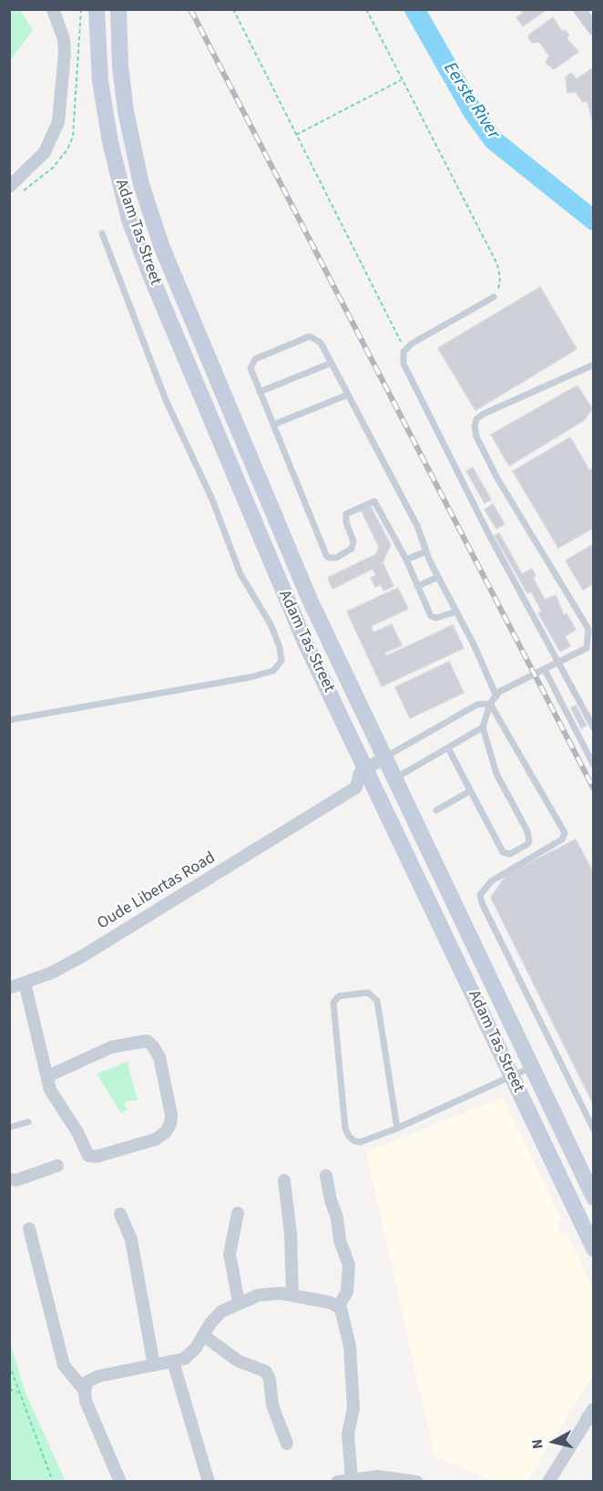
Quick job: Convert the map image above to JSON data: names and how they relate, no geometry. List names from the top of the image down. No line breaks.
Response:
{"streets":{"main road":["Adam Tas Street"],"street":["Oude Libertas Road"]},"water":["Eerste River"],"north":"left"}
